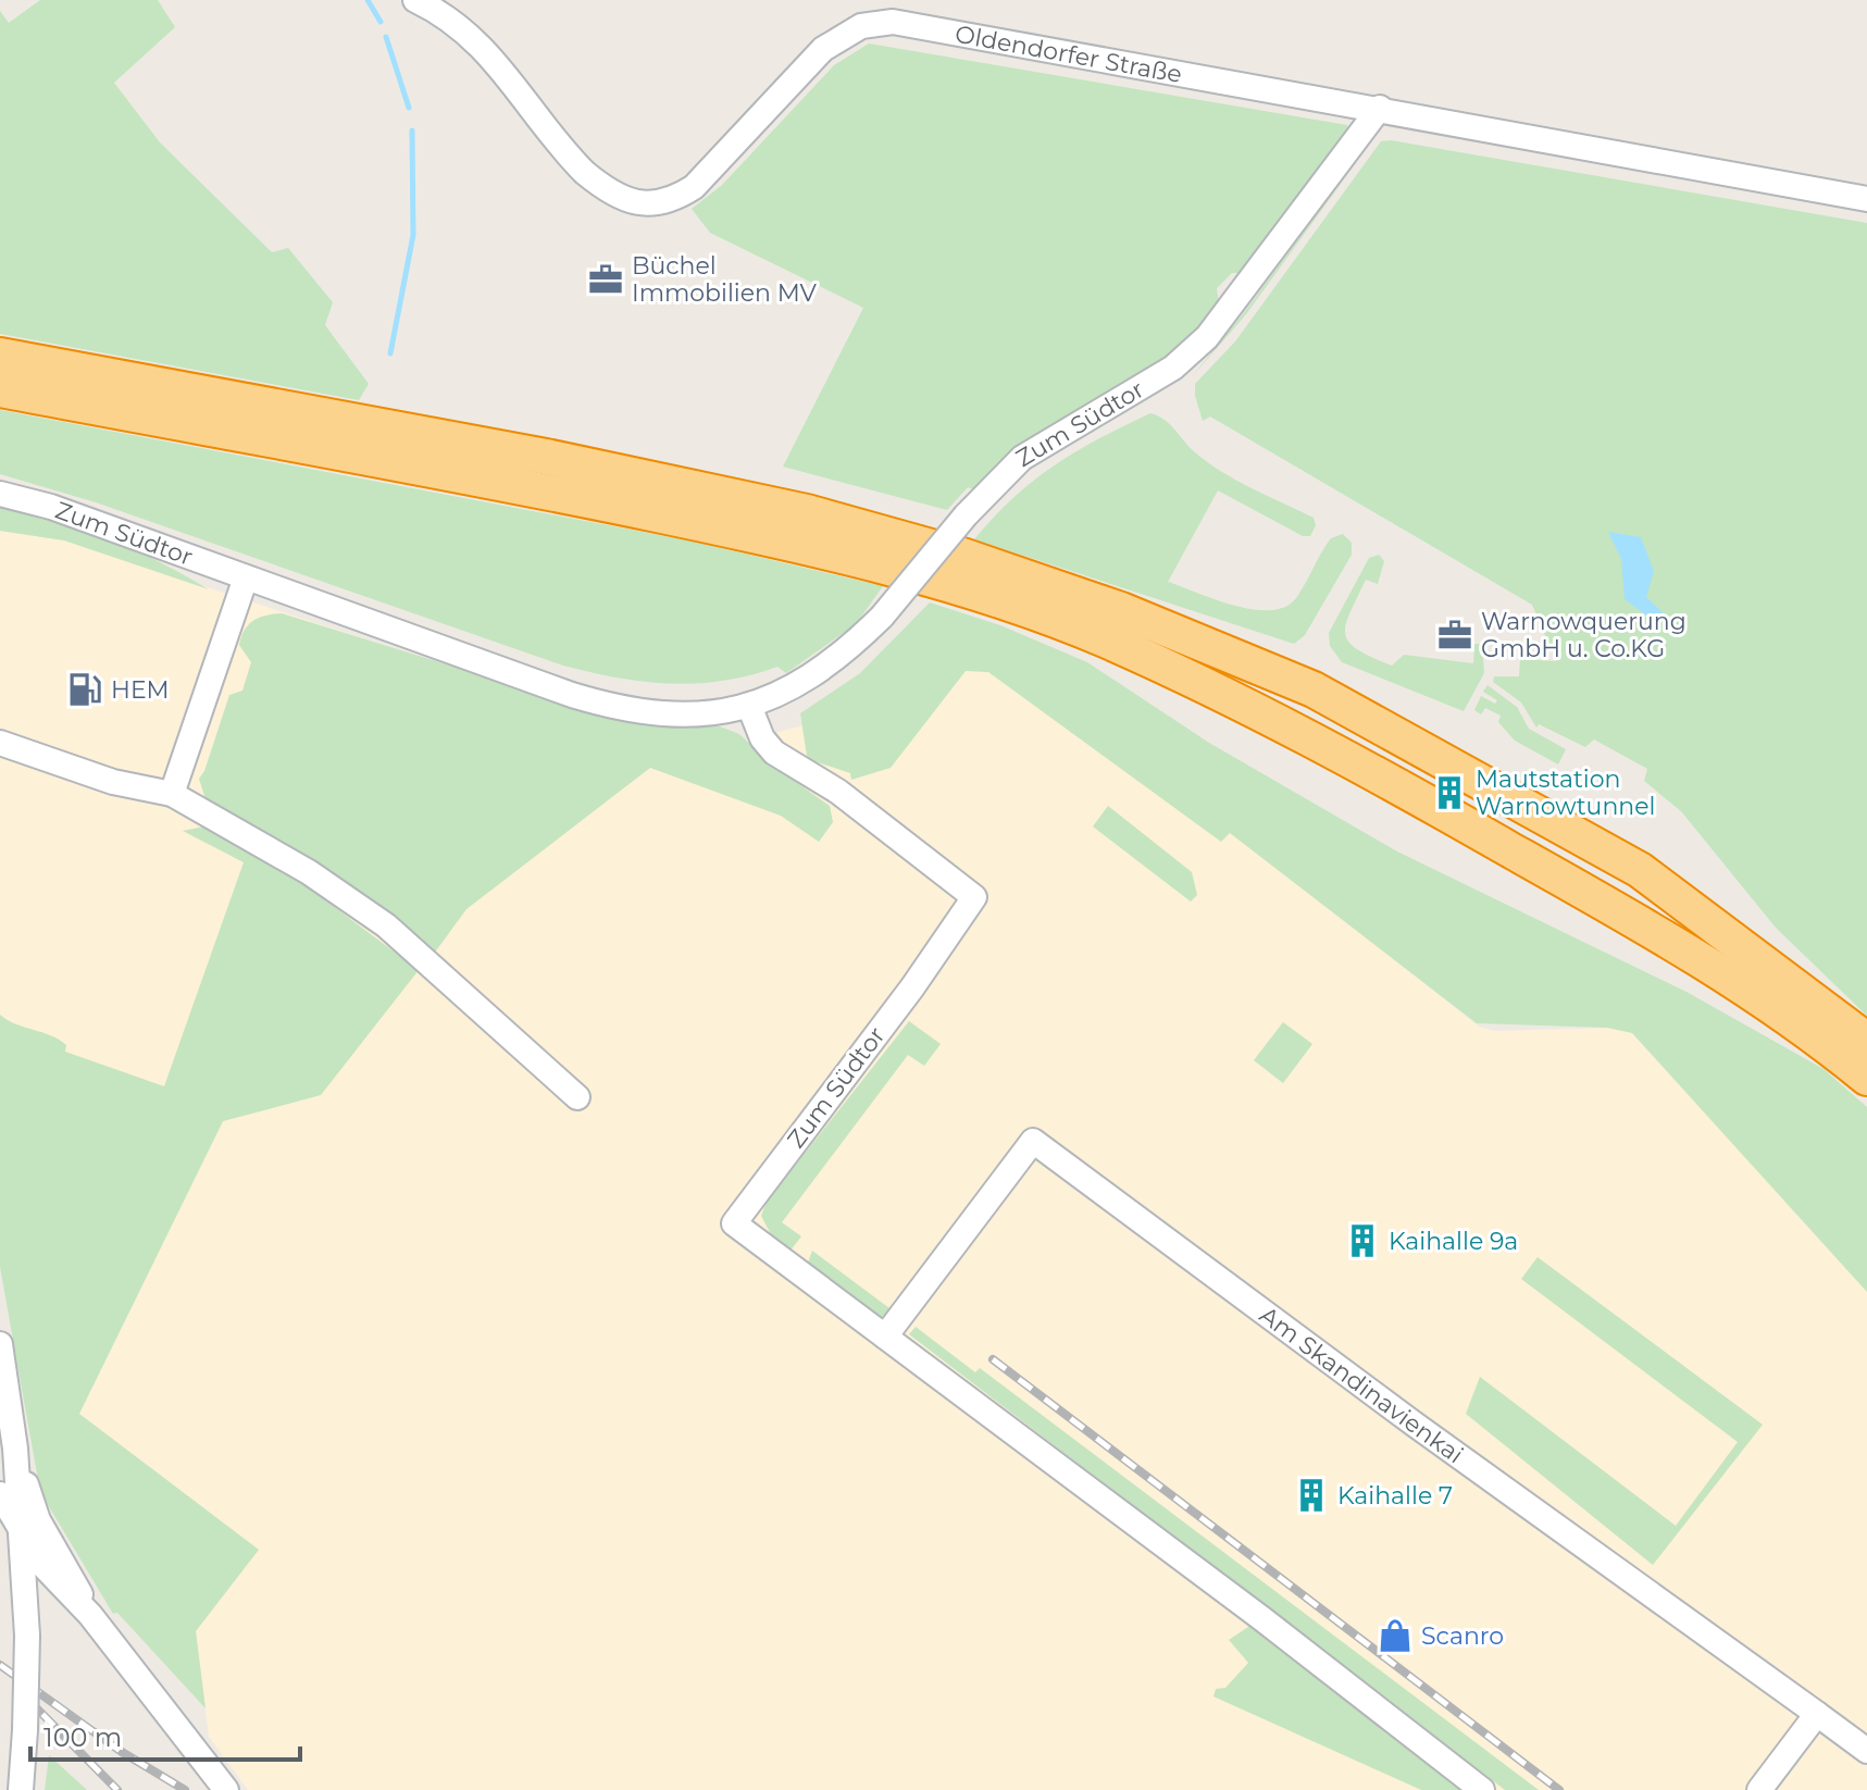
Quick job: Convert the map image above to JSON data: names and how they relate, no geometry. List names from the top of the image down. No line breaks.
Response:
{"streets":{"street":["Oldendorfer Straße","Zum Südtor","Am Skandinavienkai"]},"crossings":[["Oldendorfer Straße","Zum Südtor"],["Zum Südtor","Am Skandinavienkai"]],"places":{"office":["Büchel Immobilien MV","Warnowquerung GmbH u. Co.KG"],"fuel station":["HEM"],"building":["Mautstation Warnowtunnel","Kaihalle 9a","Kaihalle 7"],"shop":["Scanro"]},"scale_bar":"100 m"}
